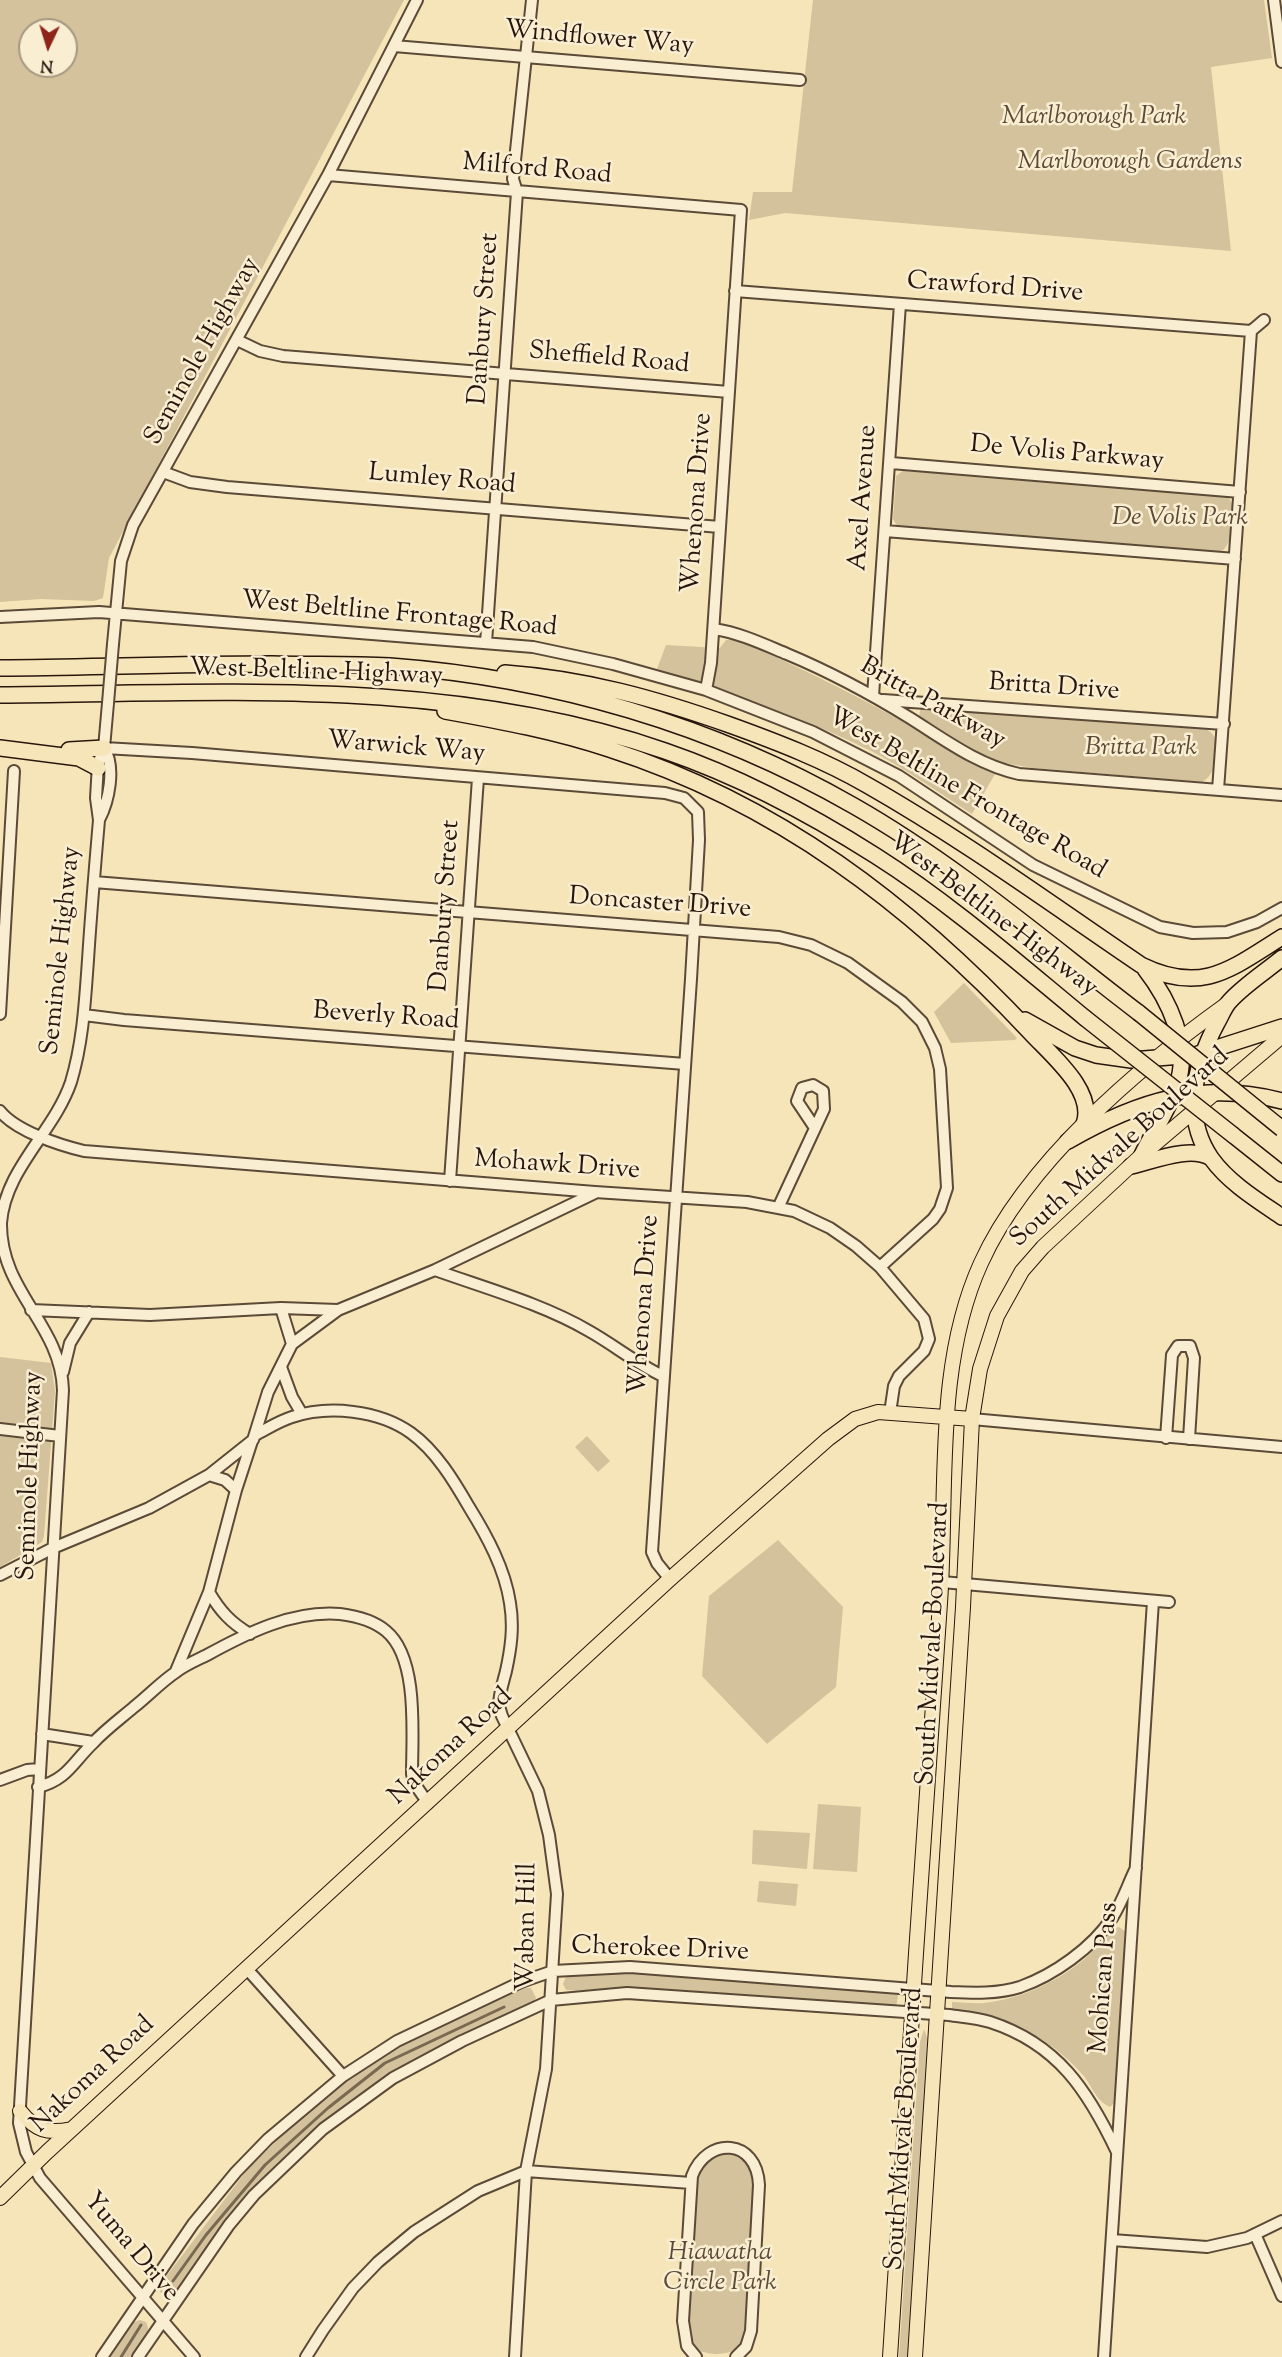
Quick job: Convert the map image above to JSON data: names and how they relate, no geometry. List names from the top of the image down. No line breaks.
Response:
{"streets":{"highway":["West Beltline Highway"],"main road":["South Midvale Boulevard","Nakoma Road"],"street":["Windflower Way","Milford Road","Crawford Drive","Danbury Street","Seminole Highway","Sheffield Road","De Volis Parkway","Lumley Road","Axel Avenue","Whenona Drive","West Beltline Frontage Road","Britta Drive","Britta Parkway","Warwick Way","Doncaster Drive","Beverly Road","Mohawk Drive","Waban Hill","Cherokee Drive","Mohican Pass","Yuma Drive"]},"crossings":[["Windflower Way","Danbury Street"],["Windflower Way","Seminole Highway"],["Milford Road","Danbury Street"],["Milford Road","Seminole Highway"],["Milford Road","Whenona Drive"],["Crawford Drive","Axel Avenue"],["Crawford Drive","Whenona Drive"],["Danbury Street","Sheffield Road"],["Danbury Street","Lumley Road"],["Danbury Street","West Beltline Frontage Road"],["Danbury Street","Warwick Way"],["Danbury Street","Doncaster Drive"],["Danbury Street","Beverly Road"],["Danbury Street","Mohawk Drive"],["Seminole Highway","Sheffield Road"],["Seminole Highway","Lumley Road"],["Seminole Highway","West Beltline Frontage Road"],["Seminole Highway","Warwick Way"],["Seminole Highway","Doncaster Drive"],["Seminole Highway","Beverly Road"],["Seminole Highway","Mohawk Drive"],["Seminole Highway","Nakoma Road"],["Seminole Highway","Waban Hill"],["Seminole Highway","Yuma Drive"],["Sheffield Road","Whenona Drive"],["De Volis Parkway","Axel Avenue"],["Lumley Road","Whenona Drive"],["Axel Avenue","Britta Drive"],["Axel Avenue","Britta Parkway"],["Whenona Drive","West Beltline Frontage Road"],["Whenona Drive","Britta Parkway"],["Whenona Drive","Warwick Way"],["Whenona Drive","Doncaster Drive"],["Whenona Drive","Beverly Road"],["Whenona Drive","Mohawk Drive"],["Whenona Drive","Nakoma Road"],["Britta Drive","Britta Parkway"],["Doncaster Drive","Mohawk Drive"],["South Midvale Boulevard","Nakoma Road"],["South Midvale Boulevard","Cherokee Drive"],["Mohawk Drive","Nakoma Road"],["Nakoma Road","Waban Hill"],["Nakoma Road","Yuma Drive"],["Waban Hill","Cherokee Drive"],["Cherokee Drive","Mohican Pass"],["Cherokee Drive","Yuma Drive"]],"parks":["Marlborough Park","Marlborough Gardens","De Volis Park","Britta Park","Hiawatha Circle Park"],"north":"bottom"}
